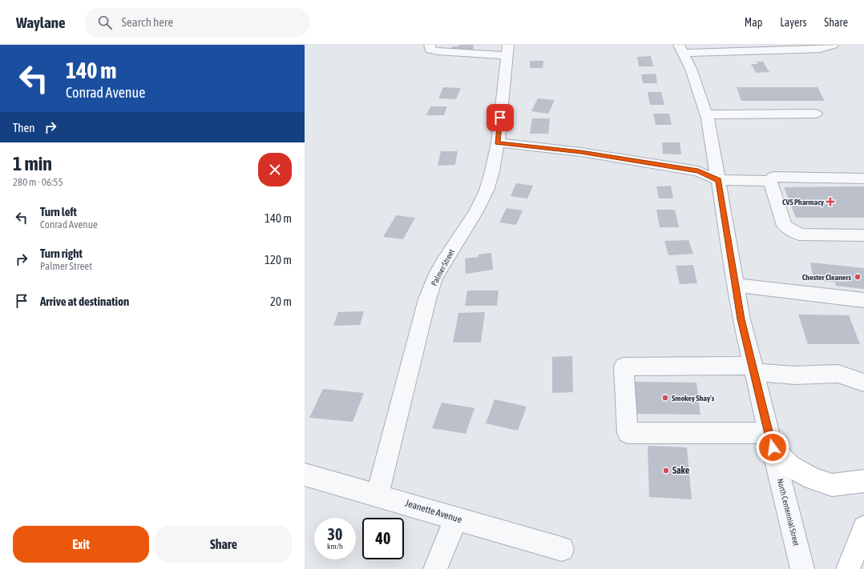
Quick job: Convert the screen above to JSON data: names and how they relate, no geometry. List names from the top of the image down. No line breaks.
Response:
{"streets":{"street":["Palmer Street","Jeanette Avenue","North Centennial Street"]},"crossings":[["Palmer Street","Jeanette Avenue"]],"places":{"health":["CVS Pharmacy"],"other":["Chester Cleaners","Smokey Shay's","Sake"]},"page":{"header":"Waylane","search":"Search here","nav":["Map","Layers","Share"],"turn":["140 m","Conrad Avenue"],"then":"Then","heading":["1 min","280 m · 06:55"],"list":[{"name":"Turn left","note":"Conrad Avenue","value":"140 m"},{"name":"Turn right","note":"Palmer Street","value":"120 m"},{"name":"Arrive at destination","value":"20 m"}],"speed":"30 km/h","limit":"40","buttons":["Exit","Share"]}}
